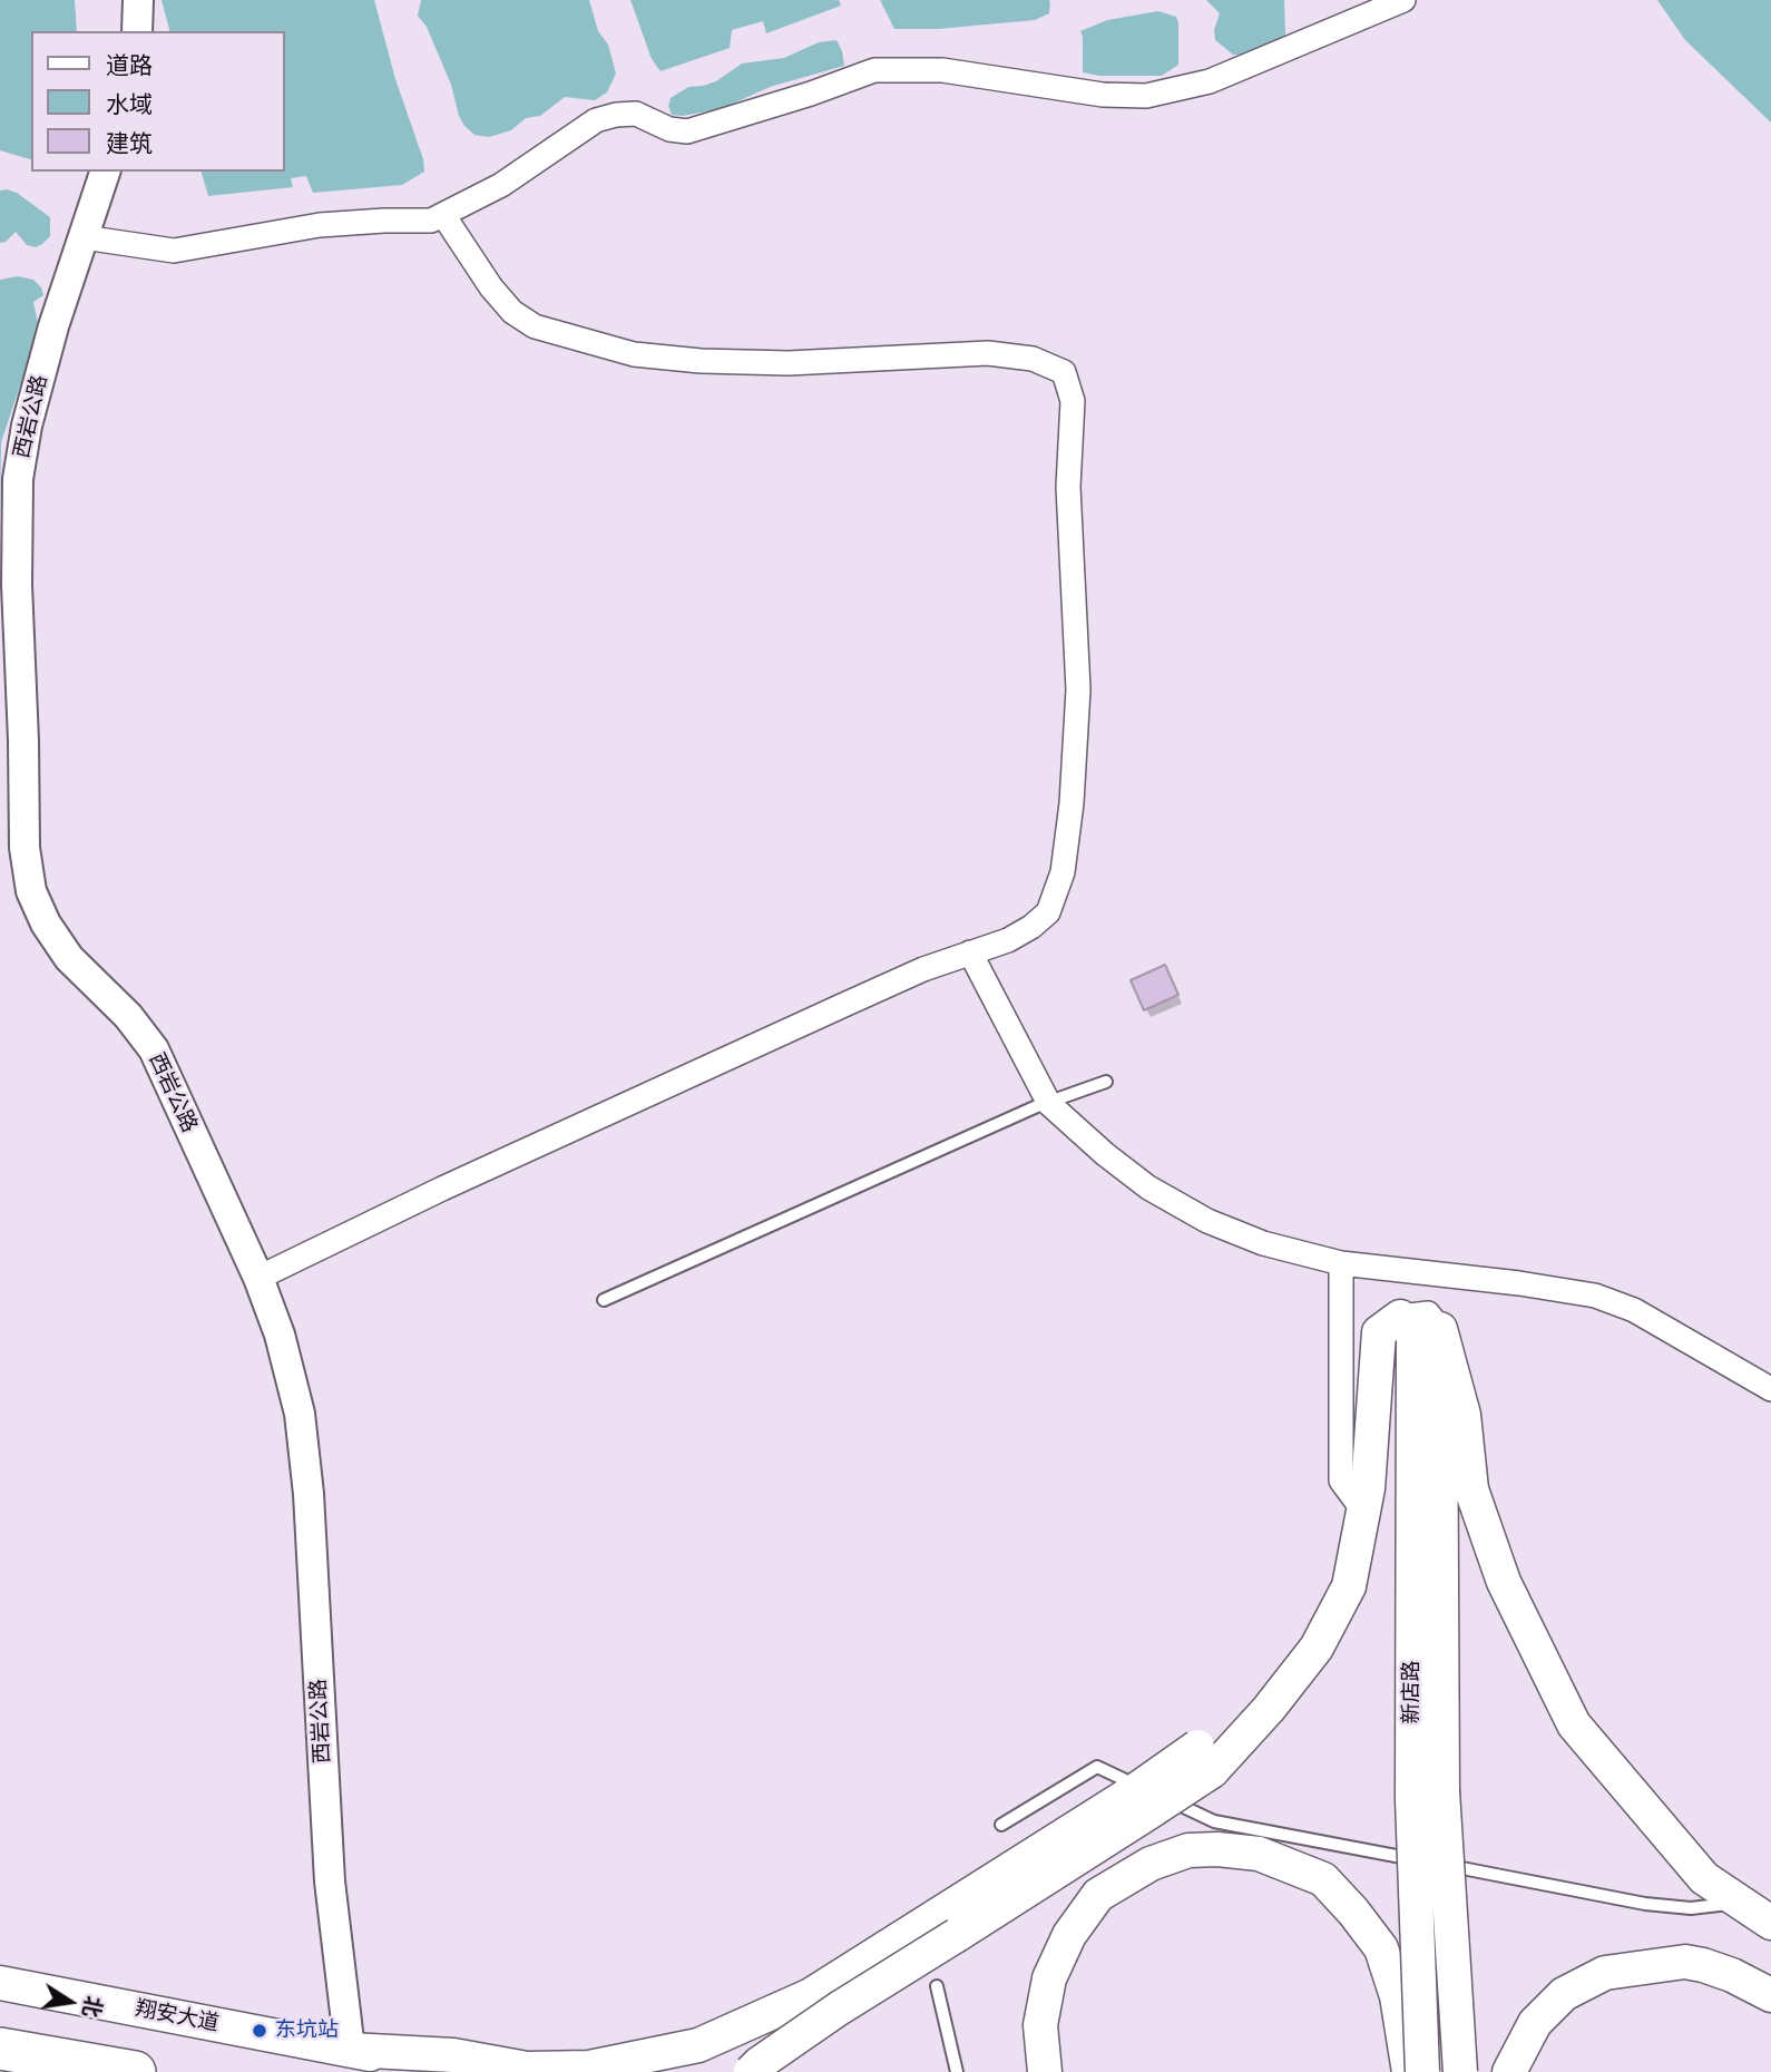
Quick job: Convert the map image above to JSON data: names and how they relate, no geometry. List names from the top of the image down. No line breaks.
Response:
{"streets":{"main road":["新店路","翔安大道"],"street":["西岩公路"]},"crossings":[["西岩公路","翔安大道"]],"places":["东坑站"],"legend":["道路","水域","建筑"],"north":"right"}
